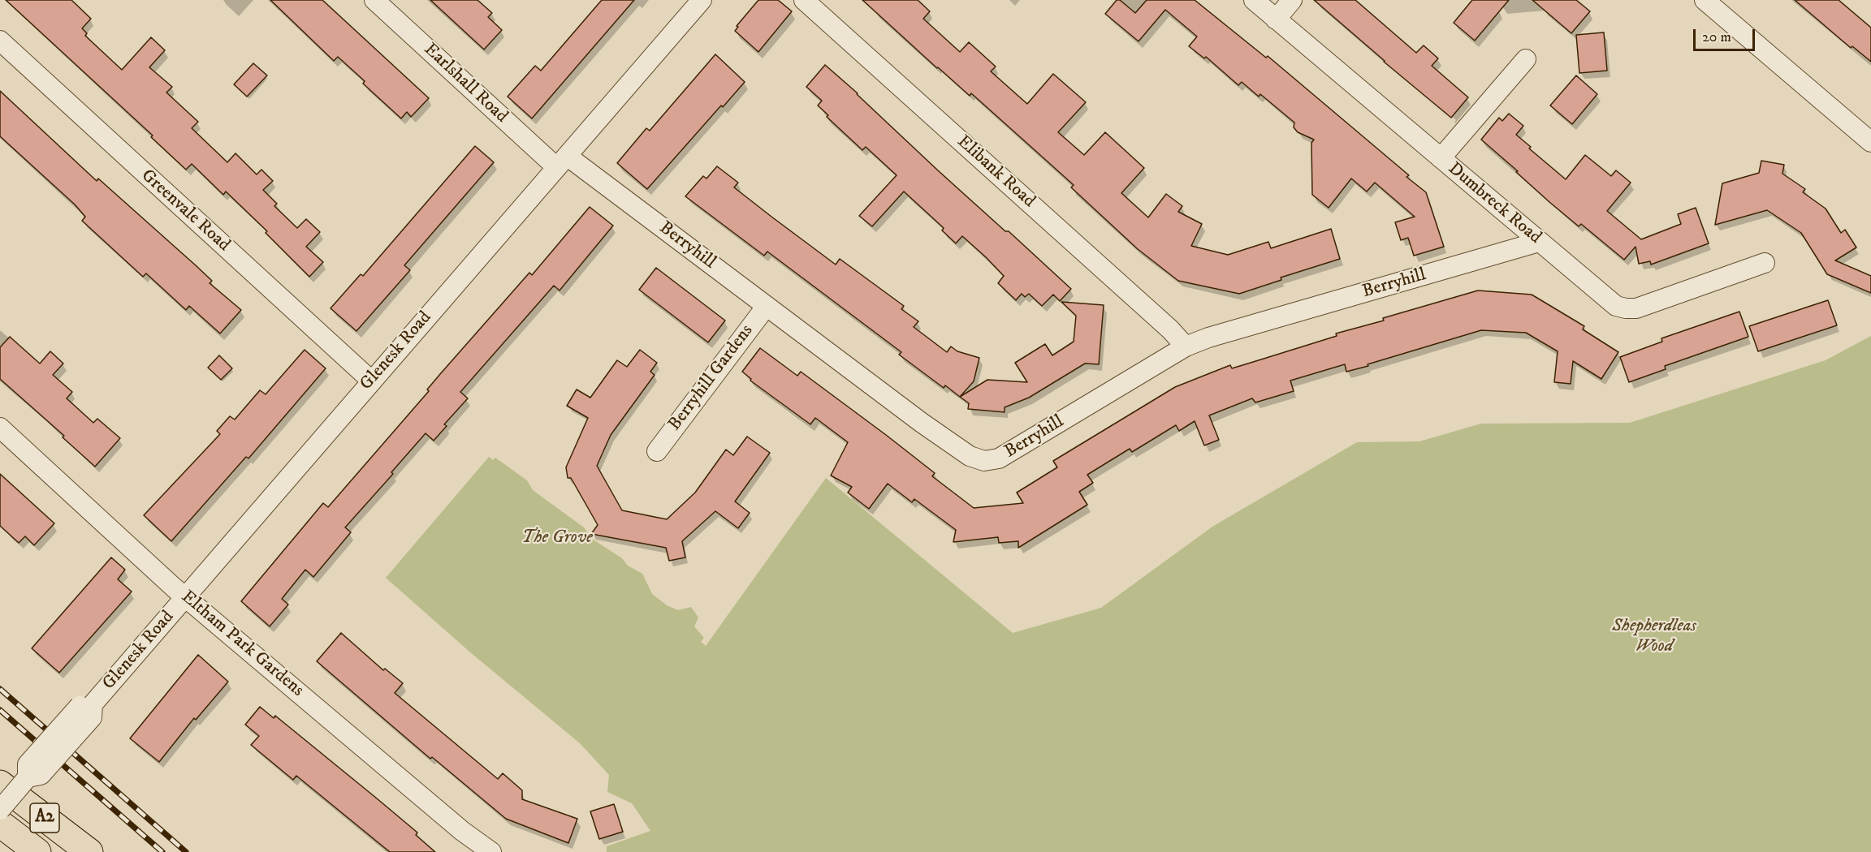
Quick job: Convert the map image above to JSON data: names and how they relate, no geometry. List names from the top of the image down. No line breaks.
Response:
{"streets":{"highway":["A2"],"street":["Earlshall Road","Elibank Road","Dumbreck Road","Greenvale Road","Berryhill","Glenesk Road","Berryhill Gardens","Eltham Park Gardens"]},"crossings":[["Earlshall Road","Berryhill"],["Earlshall Road","Glenesk Road"],["Elibank Road","Berryhill"],["Dumbreck Road","Berryhill"],["Greenvale Road","Glenesk Road"],["Berryhill","Glenesk Road"],["Berryhill","Berryhill Gardens"],["Glenesk Road","Eltham Park Gardens"]],"parks":["The Grove","Shepherdleas Wood"],"scale_bar":"20 m"}
